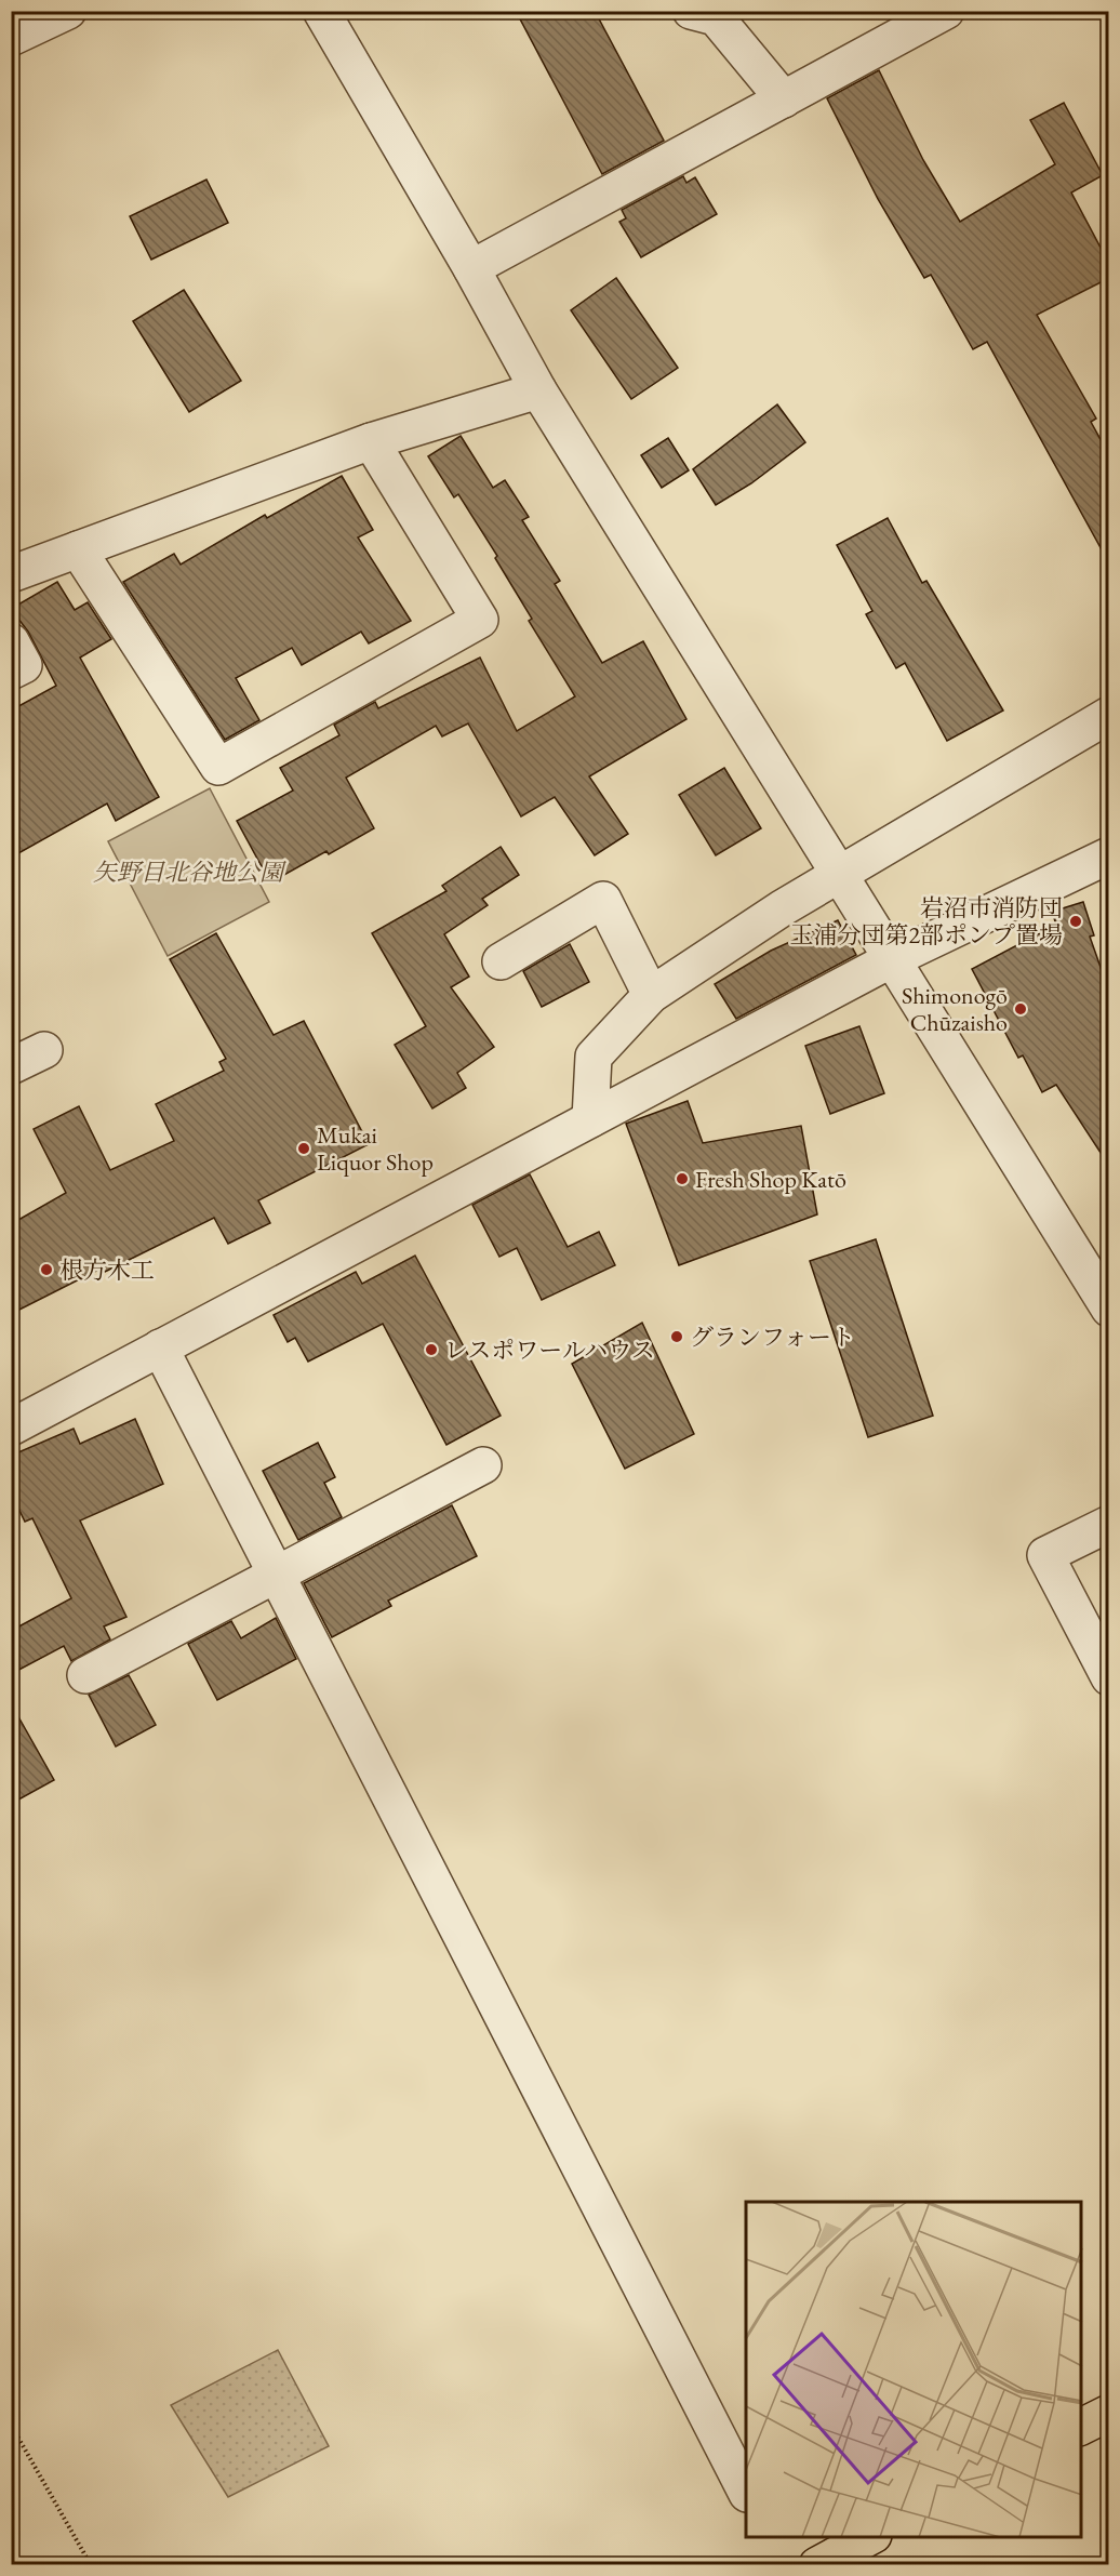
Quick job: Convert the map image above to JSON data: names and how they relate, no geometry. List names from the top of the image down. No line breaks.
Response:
{"parks":["矢野目北谷地公園"],"places":["岩沼市消防団 玉浦分団第2部ポンプ置場","Shimonogō Chūzaisho","Mukai Liquor Shop","Fresh Shop Katō","根方木工","グランフォート","レスポワールハウス"]}
